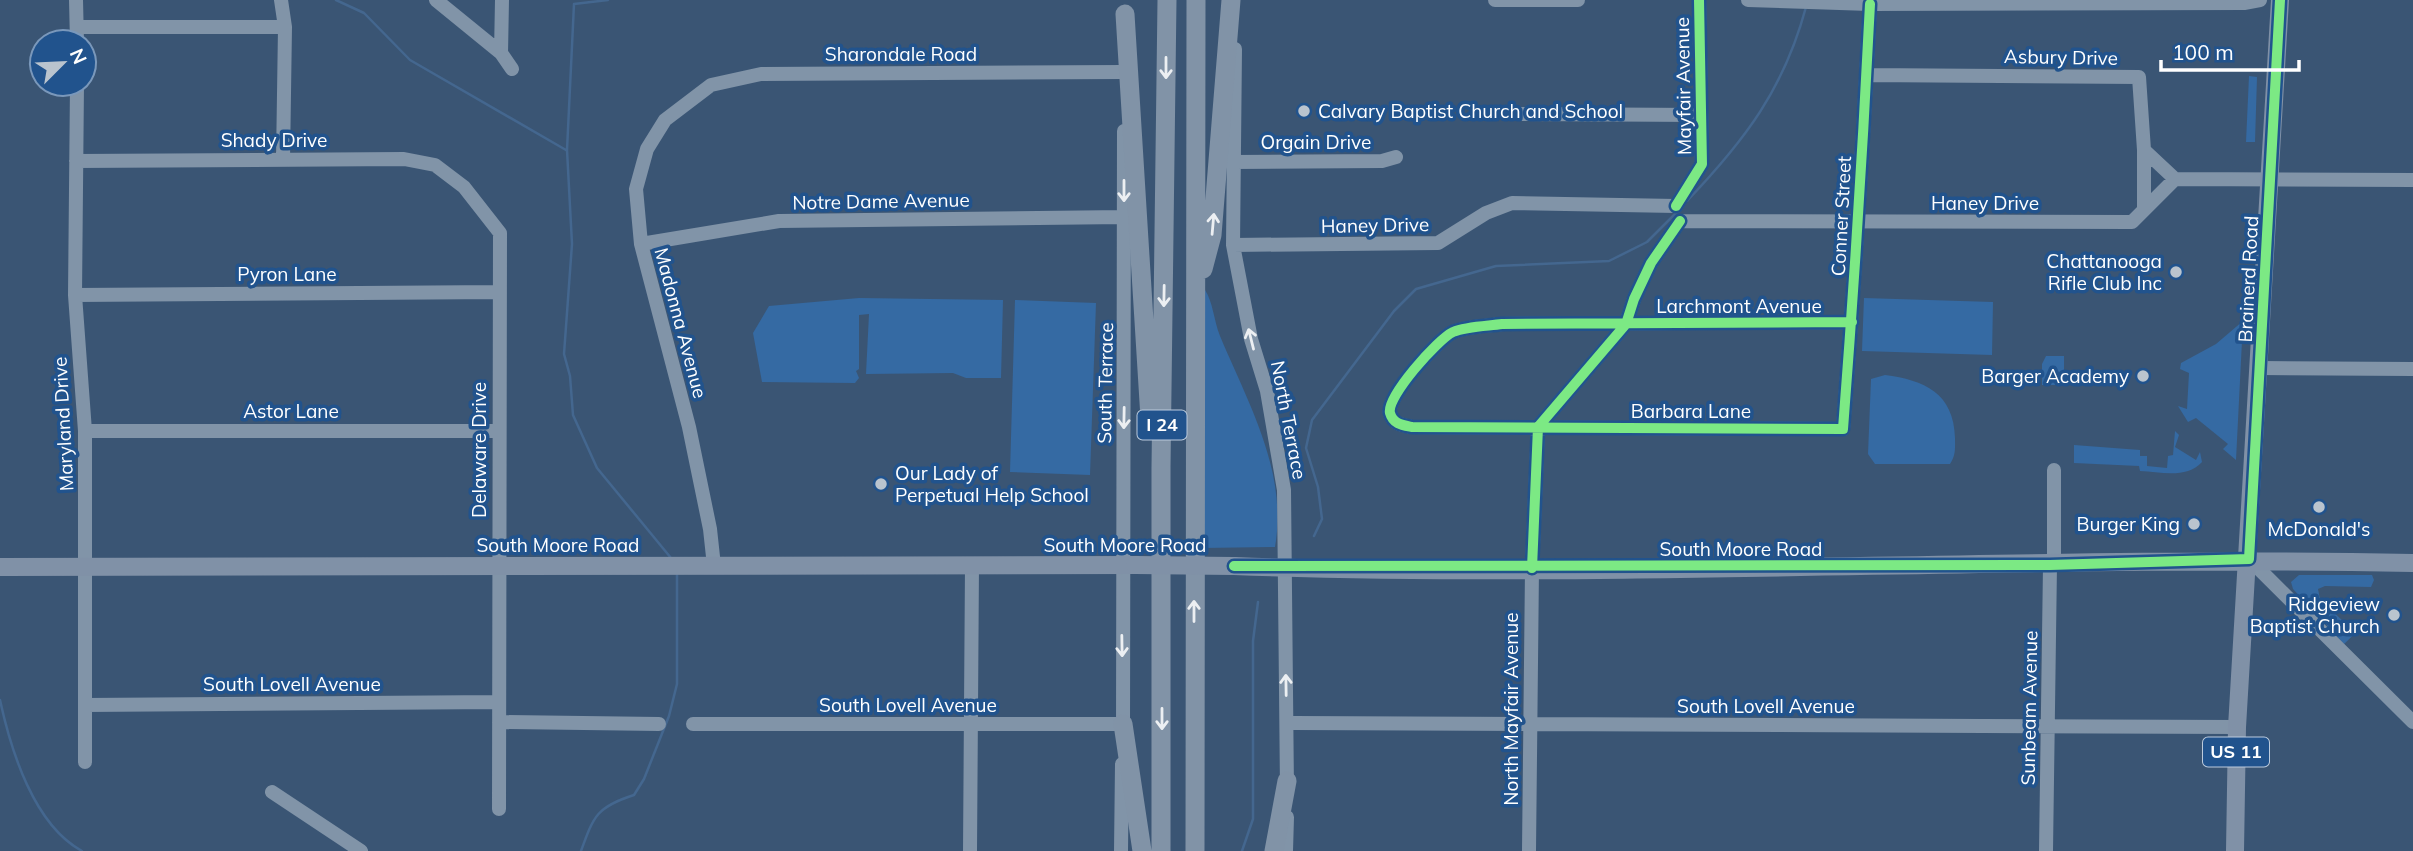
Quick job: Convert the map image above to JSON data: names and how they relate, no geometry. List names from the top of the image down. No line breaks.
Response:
{"streets":{"highway":["I 24"],"main road":["Brainerd Road","South Moore Road","US 11"],"street":["Sharondale Road","Asbury Drive","Mayfair Avenue","Shady Drive","Orgain Drive","Notre Dame Avenue","Haney Drive","Conner Street","Pyron Lane","Larchmont Avenue","Madonna Avenue","South Terrace","Astor Lane","Barbara Lane","North Terrace","Maryland Drive","Delaware Drive","South Lovell Avenue","Sunbeam Avenue","North Mayfair Avenue"]},"crossings":[["Sharondale Road","Madonna Avenue"],["Sharondale Road","South Terrace"],["Asbury Drive","Conner Street"],["Mayfair Avenue","Haney Drive"],["Shady Drive","Maryland Drive"],["Shady Drive","Delaware Drive"],["Orgain Drive","North Terrace"],["Notre Dame Avenue","Madonna Avenue"],["Notre Dame Avenue","South Terrace"],["Haney Drive","Conner Street"],["Haney Drive","North Terrace"],["Conner Street","Larchmont Avenue"],["Conner Street","Barbara Lane"],["Pyron Lane","Maryland Drive"],["Pyron Lane","Delaware Drive"],["Brainerd Road","South Moore Road"],["Brainerd Road","South Lovell Avenue"],["Larchmont Avenue","Barbara Lane"],["Madonna Avenue","South Moore Road"],["South Terrace","South Moore Road"],["South Terrace","South Lovell Avenue"],["Astor Lane","Maryland Drive"],["Astor Lane","Delaware Drive"],["North Terrace","South Moore Road"],["Maryland Drive","South Moore Road"],["Maryland Drive","South Lovell Avenue"],["Delaware Drive","South Moore Road"],["Delaware Drive","South Lovell Avenue"],["South Moore Road","Sunbeam Avenue"],["South Moore Road","North Mayfair Avenue"],["South Lovell Avenue","Sunbeam Avenue"],["South Lovell Avenue","North Mayfair Avenue"]],"one_way":["South Terrace","North Terrace"],"places":["Calvary Baptist Church and School","Chattanooga Rifle Club Inc","Barger Academy","Our Lady of Perpetual Help School","McDonald's","Burger King","Ridgeview Baptist Church"],"scale_bar":"100 m","north":"top right"}
